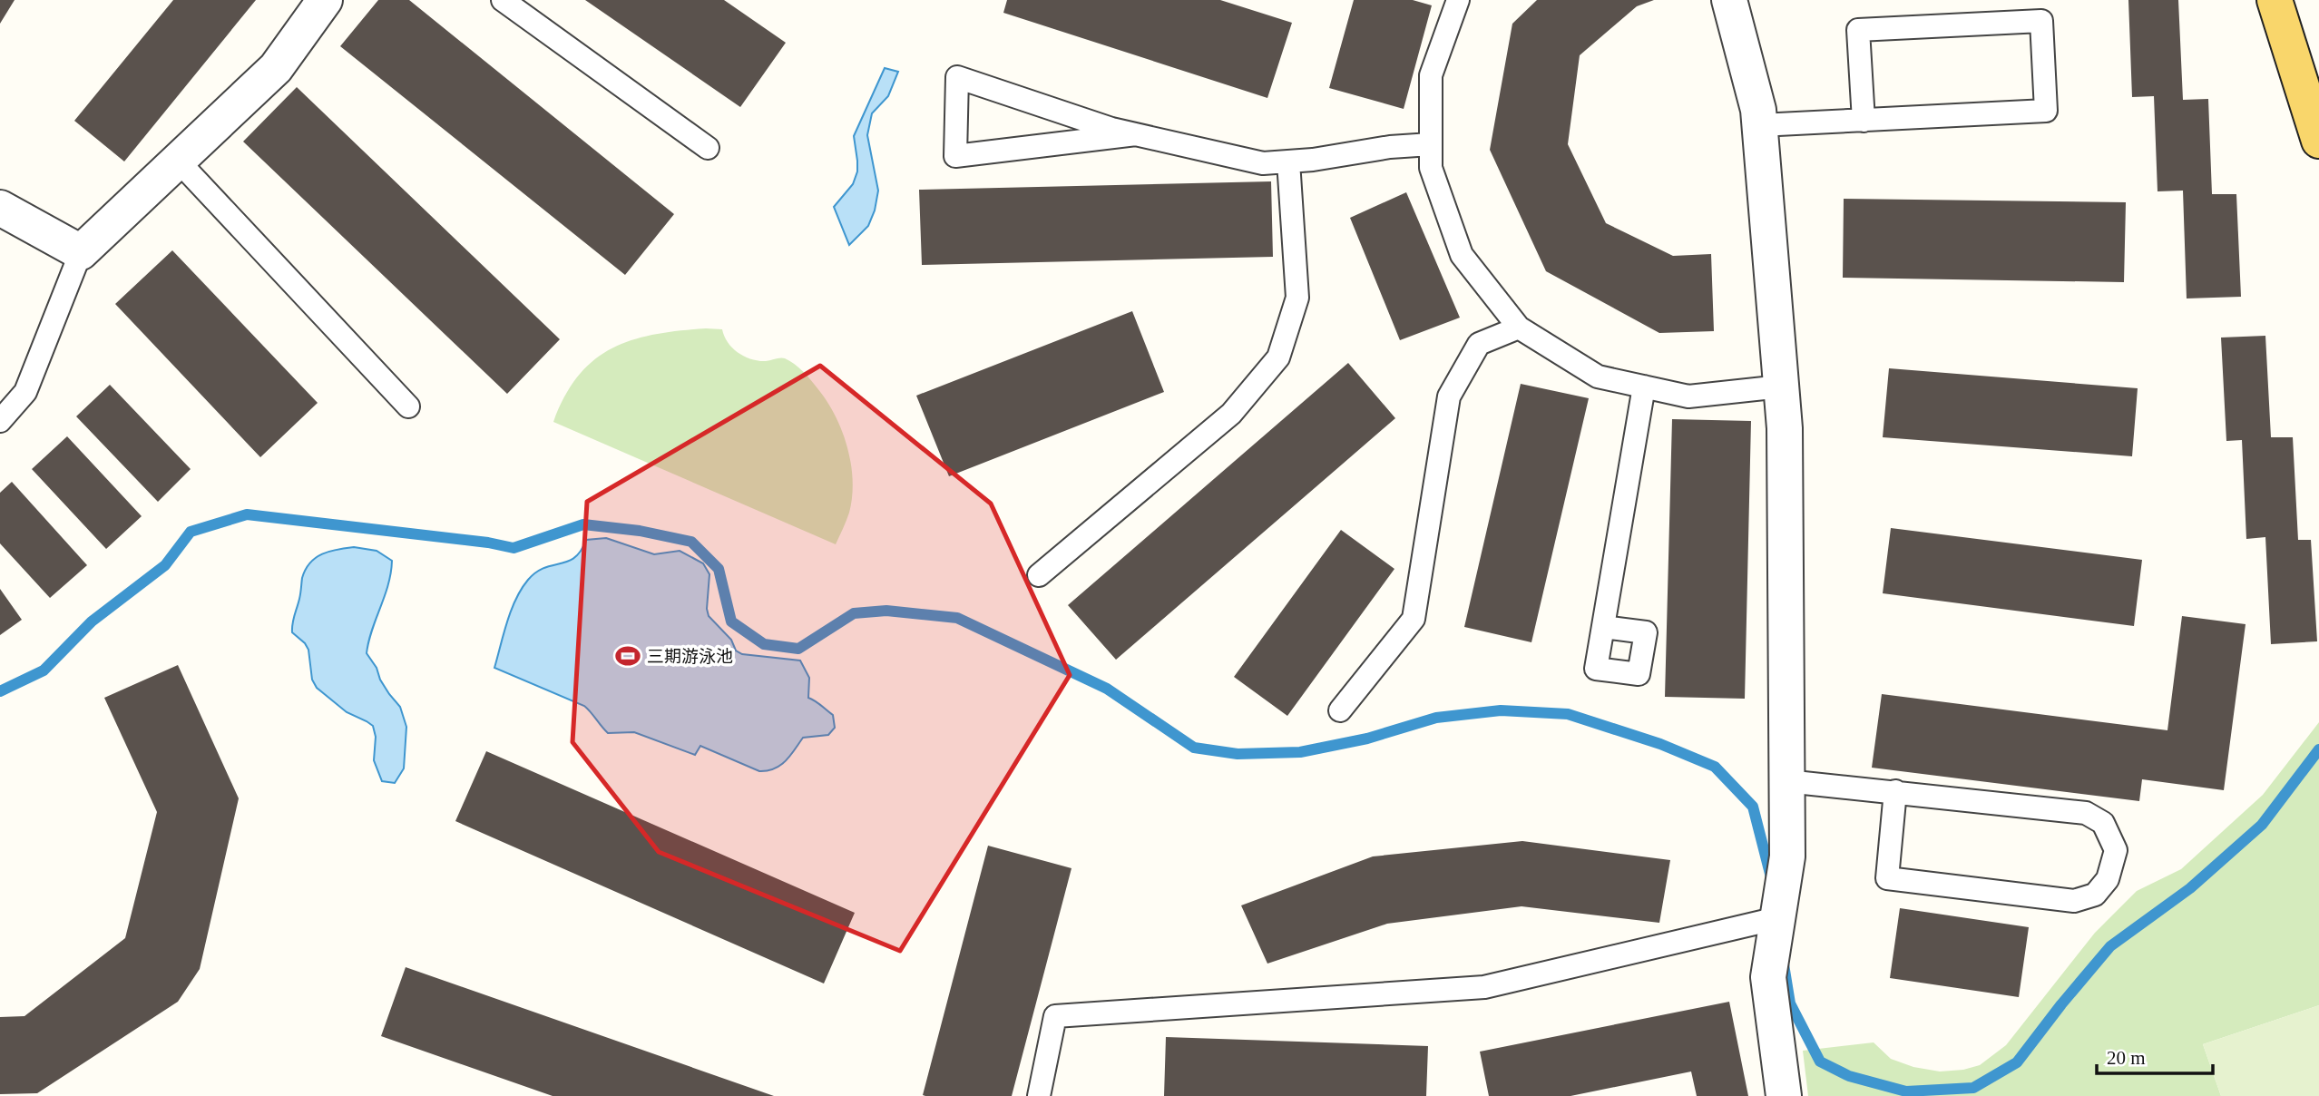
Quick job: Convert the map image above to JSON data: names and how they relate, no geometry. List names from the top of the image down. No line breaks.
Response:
{"places":{"sports":["三期游泳池"]},"scale_bar":"20 m"}
